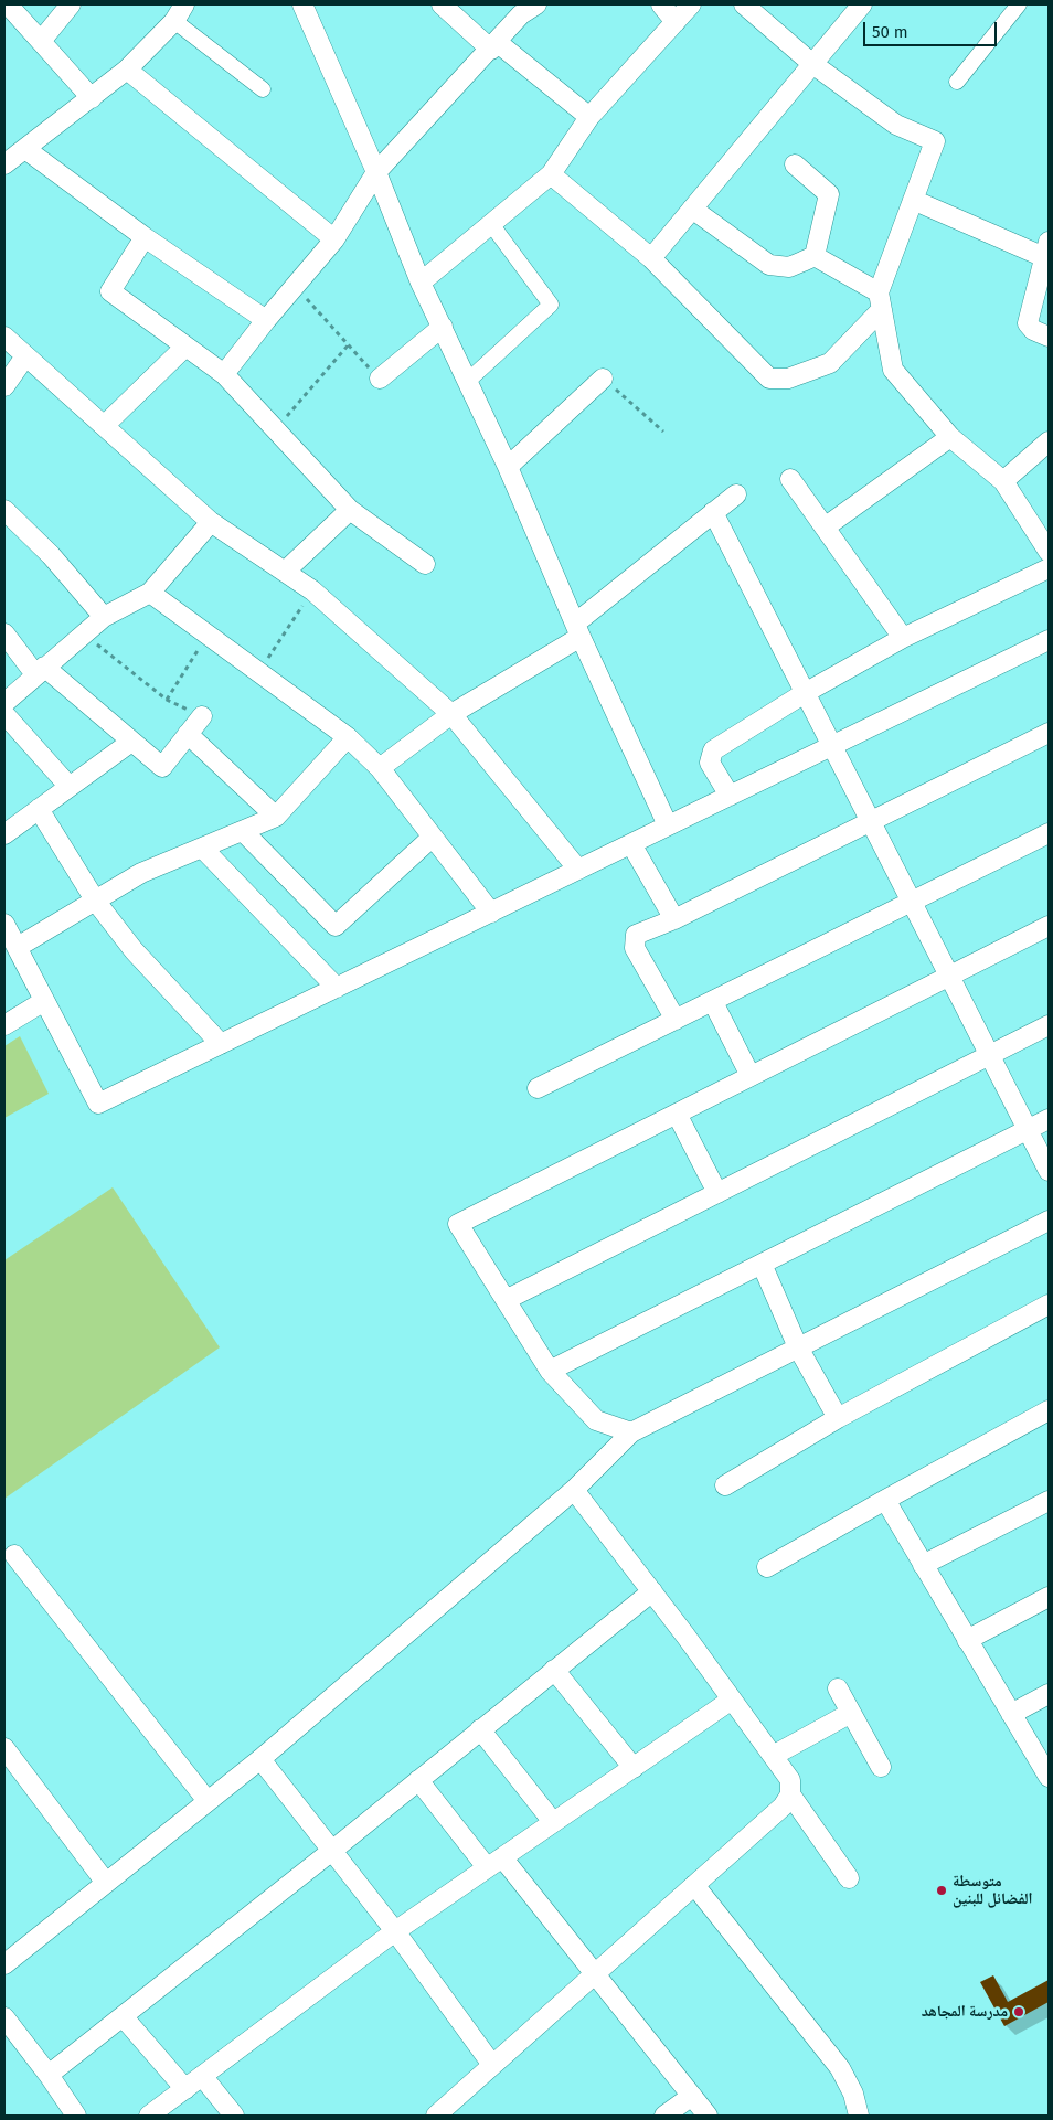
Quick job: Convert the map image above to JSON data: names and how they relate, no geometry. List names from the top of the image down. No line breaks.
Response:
{"places":["متوسطة الفضائل للبنين","مدرسة المجاهد"],"scale_bar":"50 m"}
